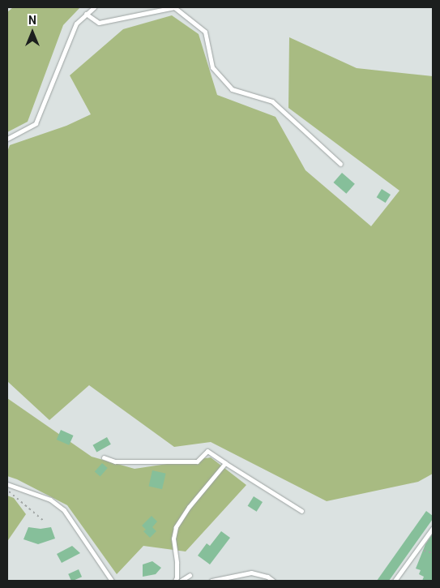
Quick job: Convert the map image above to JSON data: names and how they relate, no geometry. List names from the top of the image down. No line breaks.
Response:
{"north":"top"}
